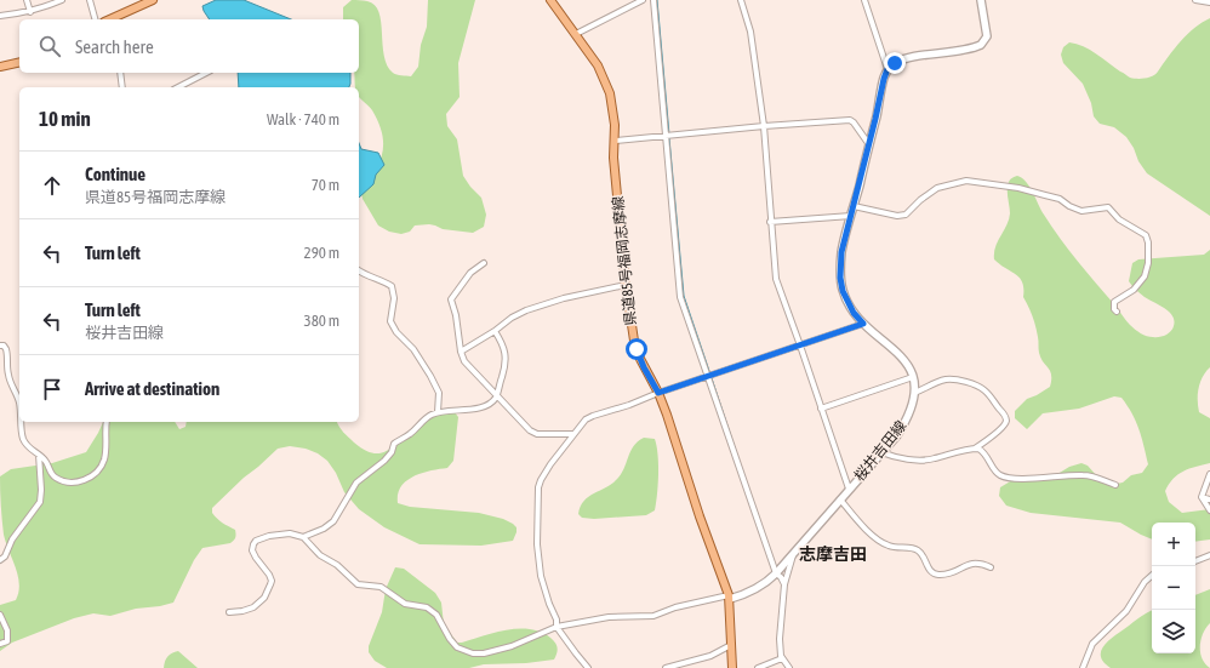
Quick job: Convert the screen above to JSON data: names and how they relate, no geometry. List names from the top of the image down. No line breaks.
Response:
{"streets":{"main road":["県道85号福岡志摩線","桜井吉田線"]},"crossings":[["県道85号福岡志摩線","桜井吉田線"]],"districts":["志摩吉田"],"page":{"search":"Search here","heading":["10 min","Walk · 740 m"],"list":[["Continue","県道85号福岡志摩線","70 m"],["Turn left","290 m"],["Turn left","桜井吉田線","380 m"],"Arrive at destination"],"map_buttons":["+","−"]}}
